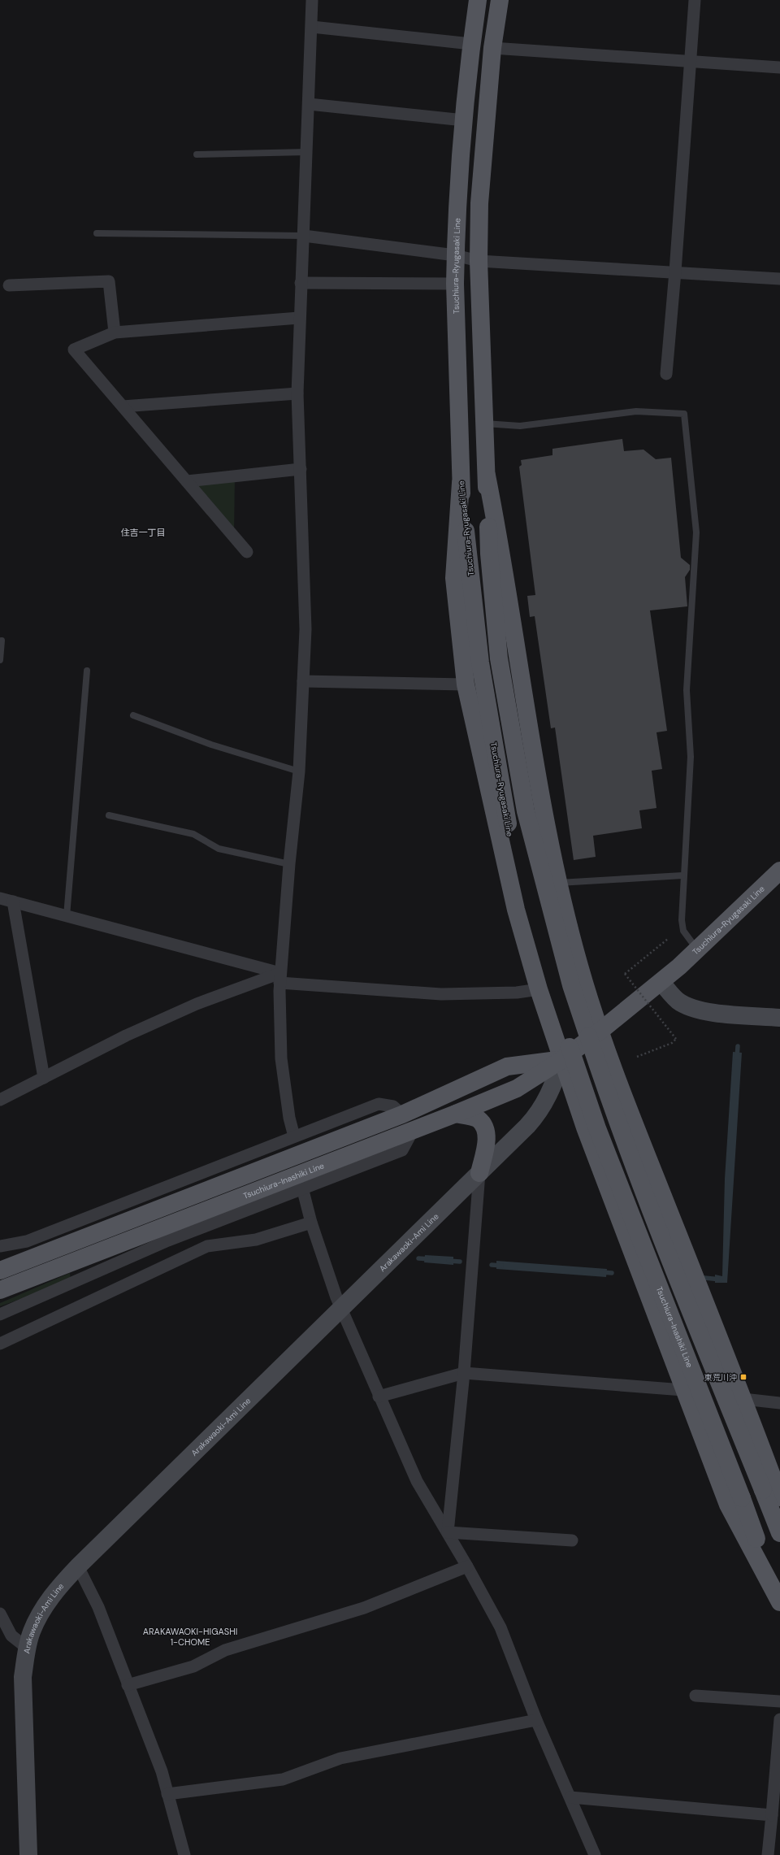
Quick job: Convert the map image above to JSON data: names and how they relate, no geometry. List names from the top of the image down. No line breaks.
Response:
{"streets":{"main road":["Tsuchiura-Ryugasaki Line","Tsuchiura-Inashiki Line","Arakawaoki-Ami Line"]},"crossings":[["Tsuchiura-Ryugasaki Line","Tsuchiura-Inashiki Line"],["Tsuchiura-Ryugasaki Line","Arakawaoki-Ami Line"],["Tsuchiura-Inashiki Line","Arakawaoki-Ami Line"]],"districts":["住吉一丁目","ARAKAWAOKI-HIGASHI 1-CHOME"],"places":{"transit":["東荒川沖"]}}
